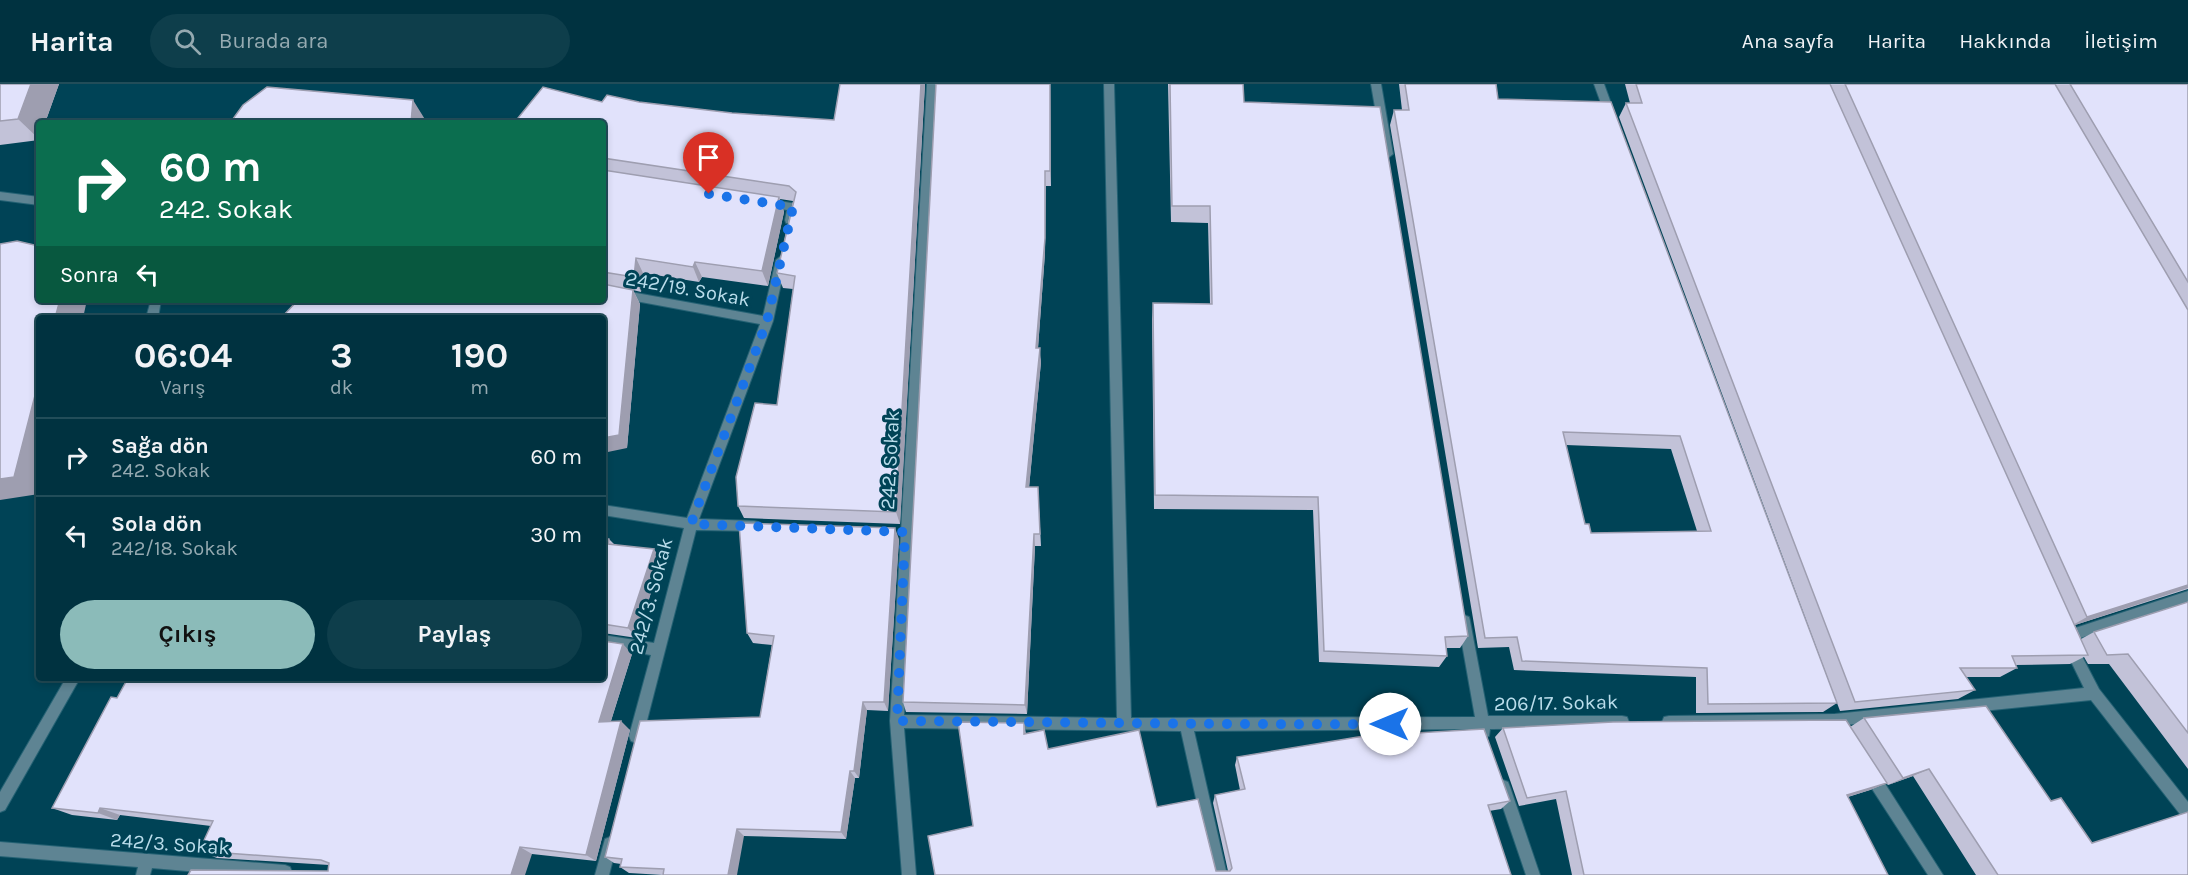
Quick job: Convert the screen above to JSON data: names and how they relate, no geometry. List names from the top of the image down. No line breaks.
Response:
{"streets":{"street":["242/19. Sokak","242. Sokak","242/3. Sokak","206/17. Sokak"]},"crossings":[["242/19. Sokak","242/3. Sokak"],["242. Sokak","206/17. Sokak"]],"page":{"header":"Harita","search":"Burada ara","nav":["Ana sayfa","Harita","Hakkında","İletişim"],"turn":["60 m","242. Sokak"],"then":"Sonra","eta":["06:04","Varış","3","dk","190","m"],"list":[{"name":"Sağa dön","note":"242. Sokak","value":"60 m"},{"name":"Sola dön","note":"242/18. Sokak","value":"30 m"}],"buttons":["Çıkış","Paylaş"]}}
